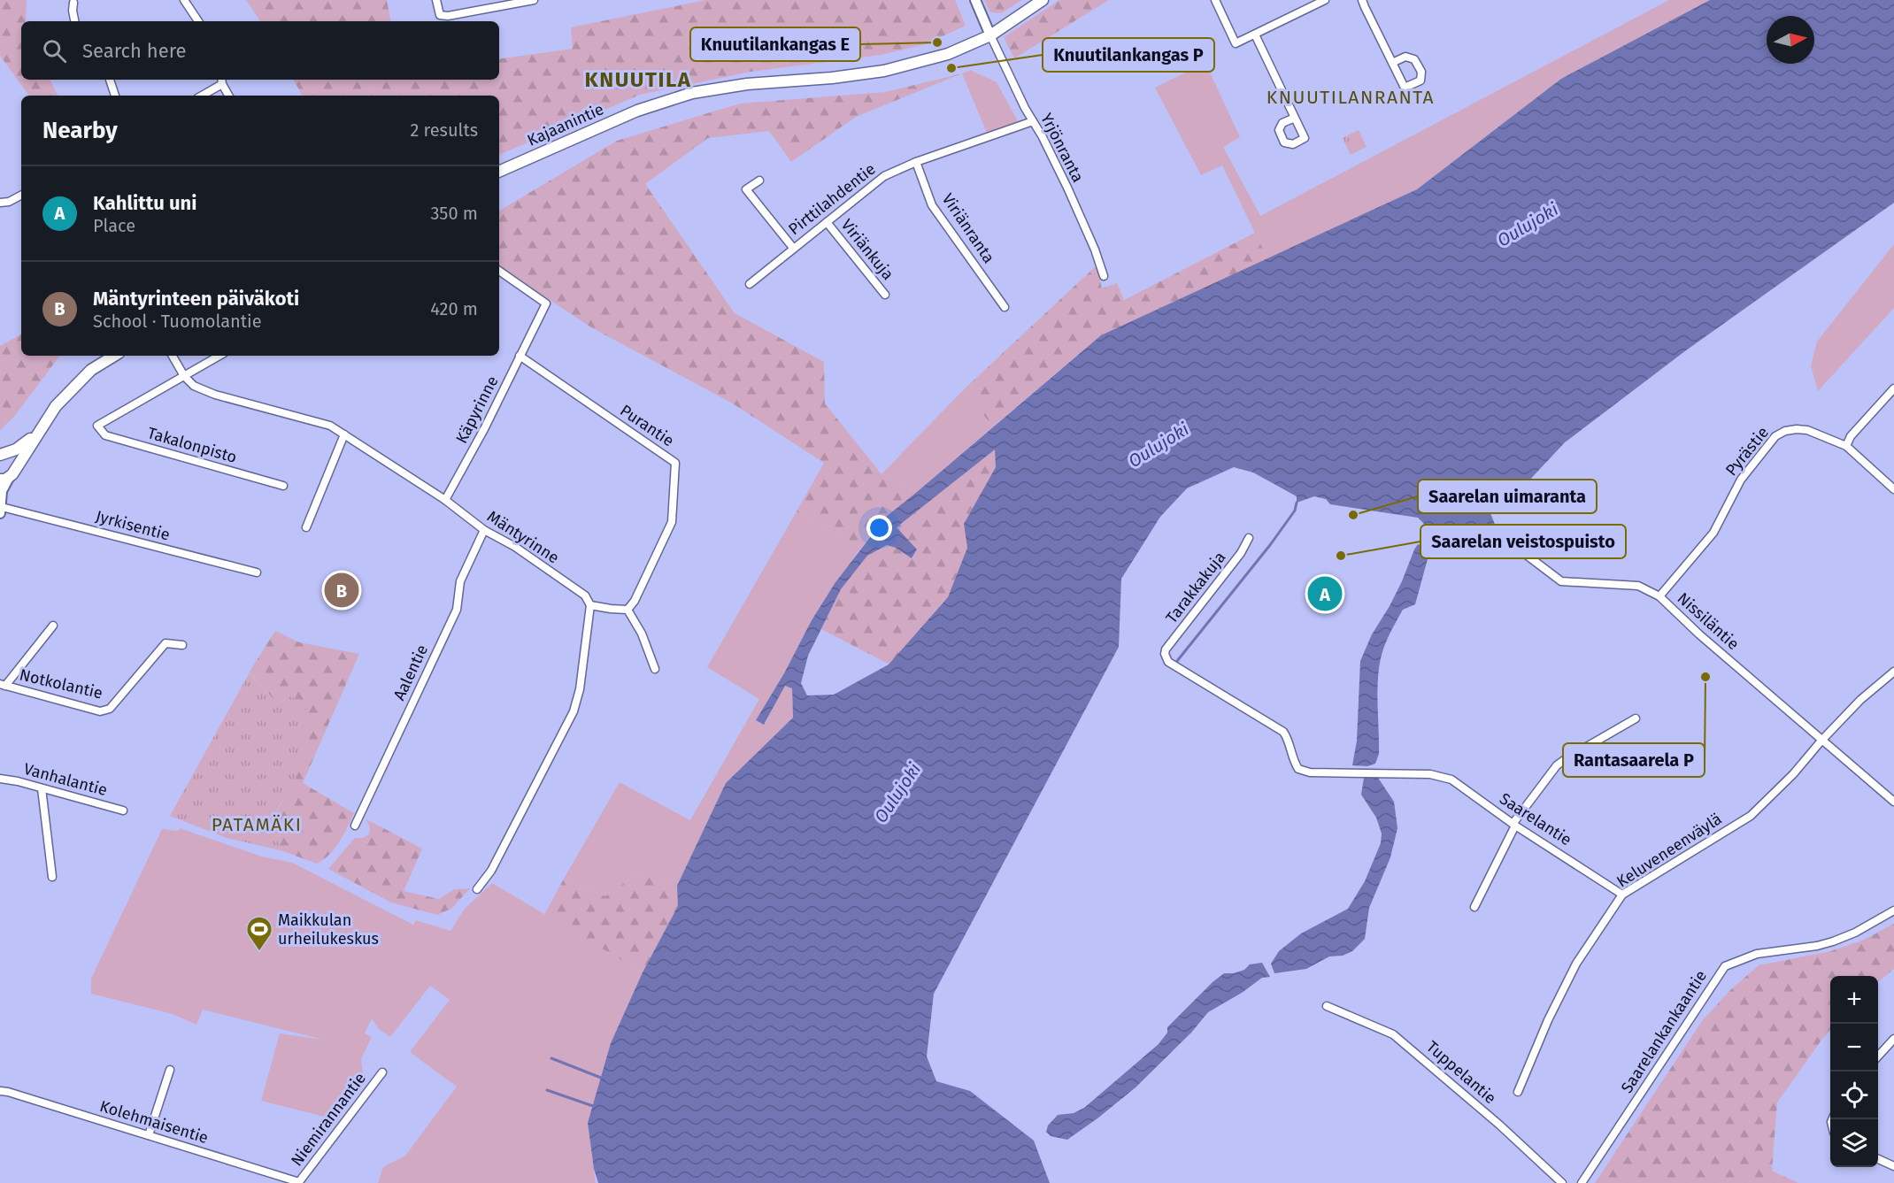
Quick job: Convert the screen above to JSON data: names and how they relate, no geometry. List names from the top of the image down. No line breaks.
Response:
{"streets":{"main road":["Kajaanintie"],"street":["Yrjönranta","Pirttilahdentie","Viriänranta","Viriänkuja","Käpyrinne","Purantie","Takalonpisto","Pyrästie","Jyrkisentie","Mäntyrinne","Tarakkakuja","Nissiläntie","Aalentie","Notkolantie","Vanhalantie","Saarelantie","Keluveneenväylä","Saarelankankaantie","Tuppelantie","Niemirannantie","Kolehmaisentie"]},"crossings":[["Kajaanintie","Yrjönranta"],["Yrjönranta","Pirttilahdentie"],["Pirttilahdentie","Viriänranta"],["Pirttilahdentie","Viriänkuja"],["Käpyrinne","Purantie"],["Käpyrinne","Mäntyrinne"],["Takalonpisto","Mäntyrinne"],["Pyrästie","Nissiläntie"],["Mäntyrinne","Aalentie"],["Tarakkakuja","Saarelantie"],["Nissiläntie","Keluveneenväylä"],["Saarelantie","Keluveneenväylä"],["Niemirannantie","Kolehmaisentie"]],"districts":["KNUUTILA","KNUUTILANRANTA","PATAMÄKI"],"water":["Oulujoki"],"places":{"other":["Knuutilankangas E","Knuutilankangas P","Saarelan uimaranta","Saarelan veistospuisto","Rantasaarela P"],"sports":["Maikkulan urheilukeskus"]},"north":"right","page":{"search":"Search here","heading":["Nearby","2 results"],"list":[{"mark":"A","name":"Kahlittu uni","note":"Place","value":"350 m"},{"mark":"B","name":"Mäntyrinteen päiväkoti","note":"School · Tuomolantie","value":"420 m"}],"pins":["B","A"],"map_buttons":["+","−"]}}
